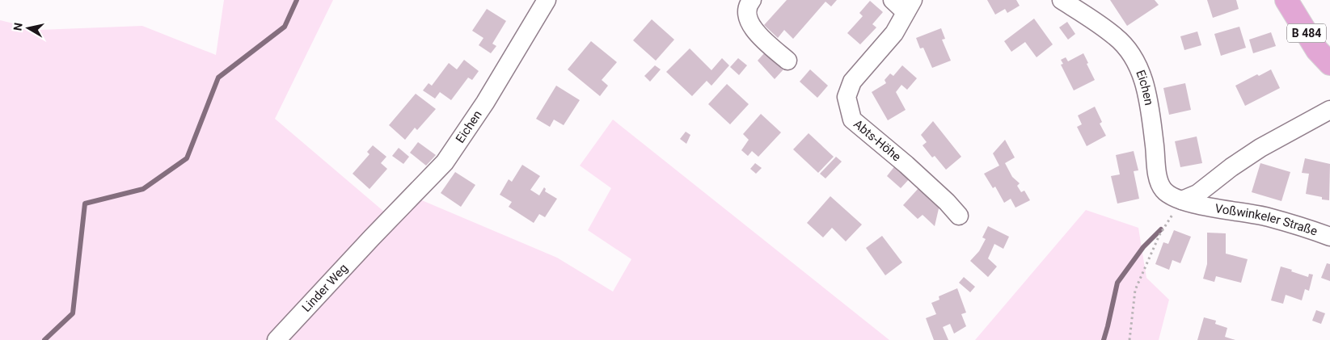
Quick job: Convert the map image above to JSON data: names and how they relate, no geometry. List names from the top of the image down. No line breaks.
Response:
{"streets":{"main road":["B 484"],"street":["Eichen","Abts-Höhe","Voßwinkeler Straße","Linder Weg"]},"crossings":[["Eichen","Voßwinkeler Straße"],["Eichen","Linder Weg"]],"north":"left"}
